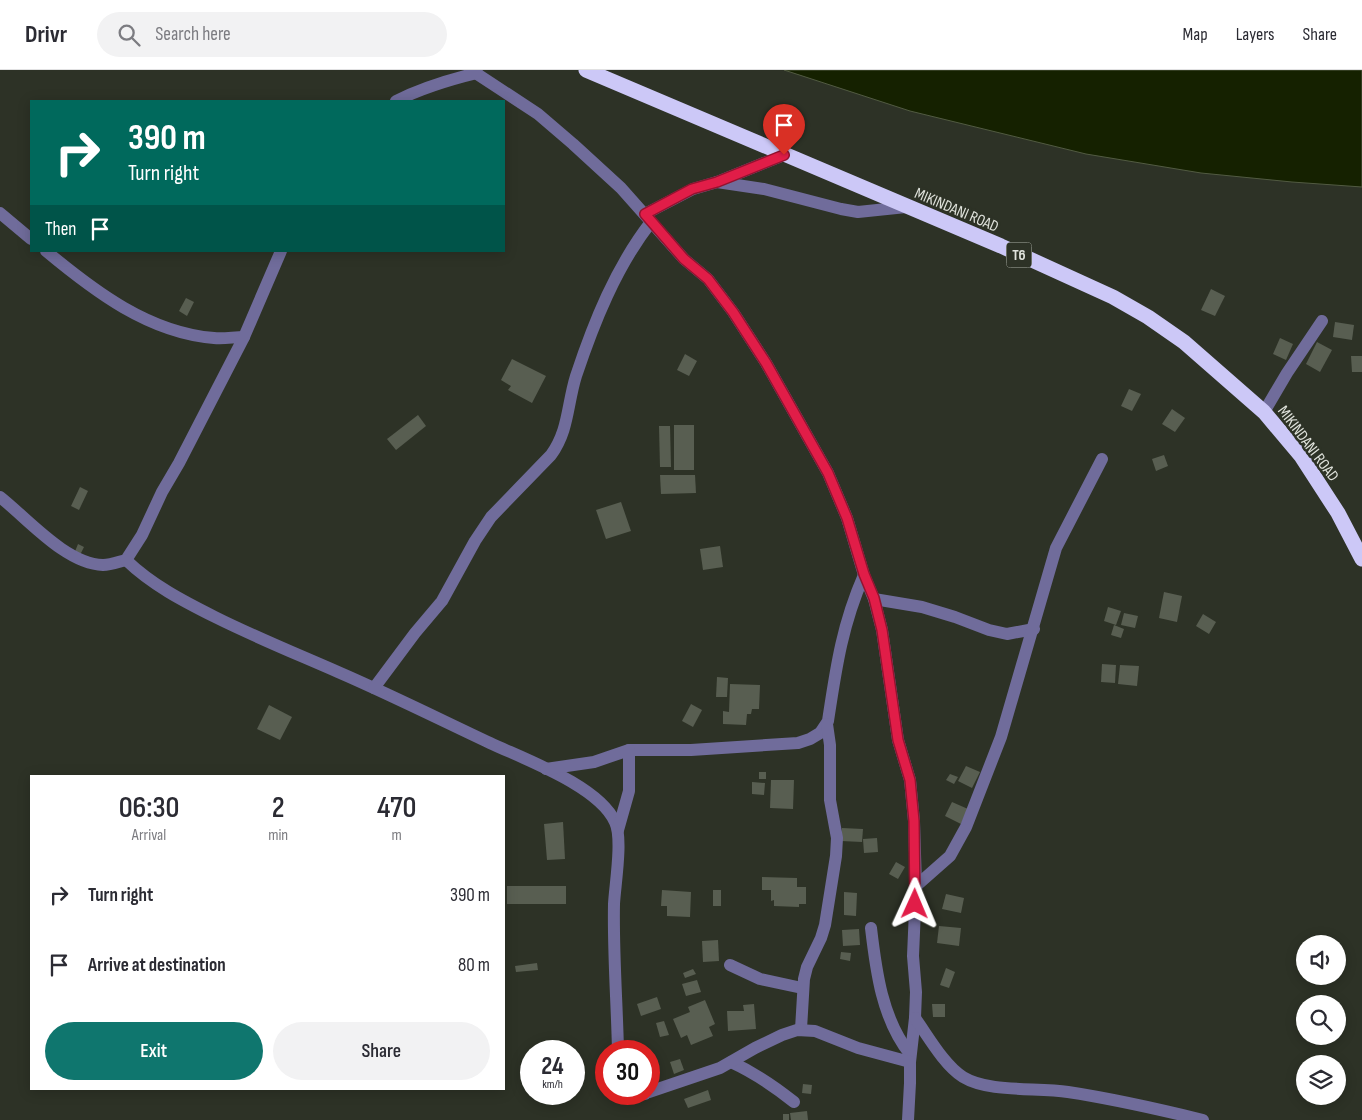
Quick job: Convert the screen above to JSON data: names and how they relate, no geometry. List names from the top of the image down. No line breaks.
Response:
{"streets":{"highway":["MIKINDANI ROAD","T6"]},"page":{"header":"Drivr","search":"Search here","nav":["Map","Layers","Share"],"turn":["390 m","Turn right"],"then":"Then","eta":["06:30","Arrival","2","min","470","m"],"list":[{"name":"Turn right","value":"390 m"},{"name":"Arrive at destination","value":"80 m"}],"buttons":["Exit","Share"],"speed":"24 km/h","limit":"30"}}
